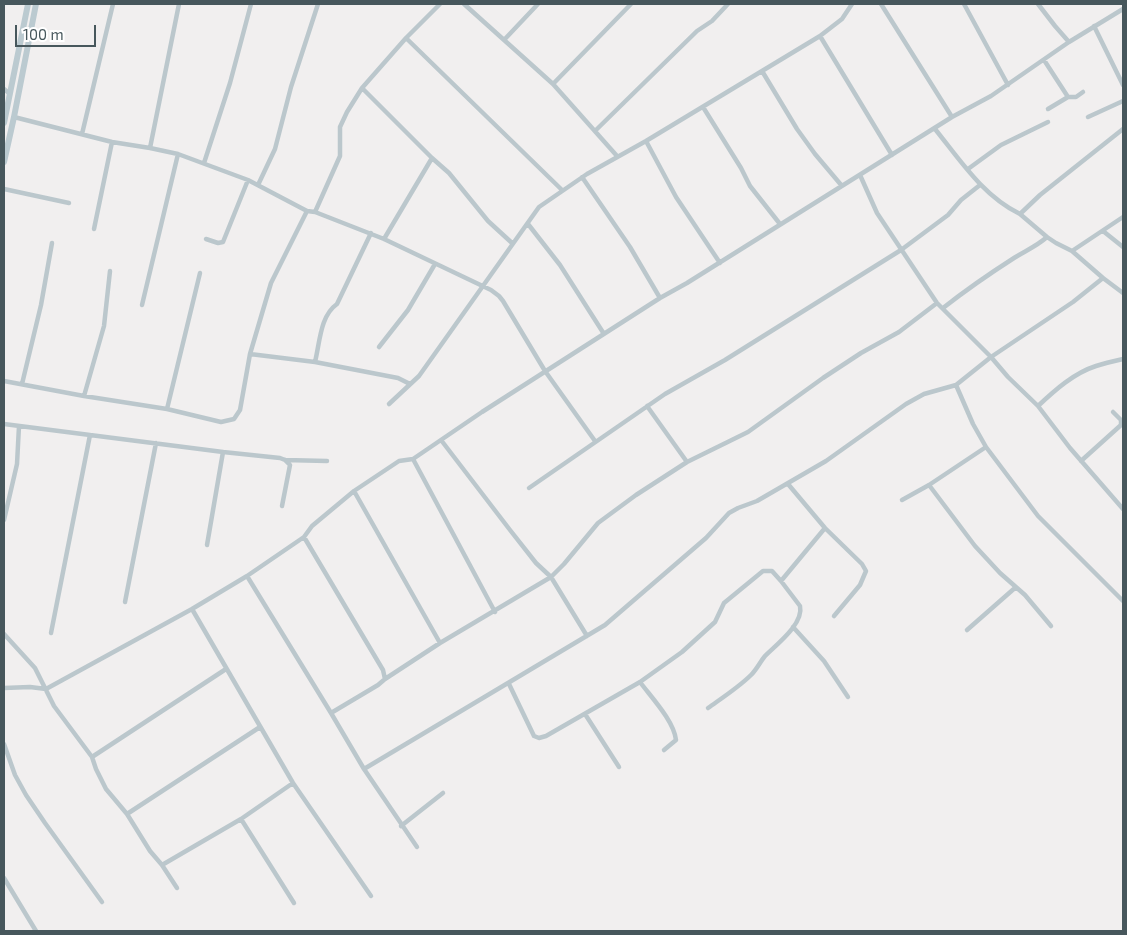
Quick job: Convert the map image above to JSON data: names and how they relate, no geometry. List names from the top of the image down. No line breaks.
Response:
{"scale_bar":"100 m"}
